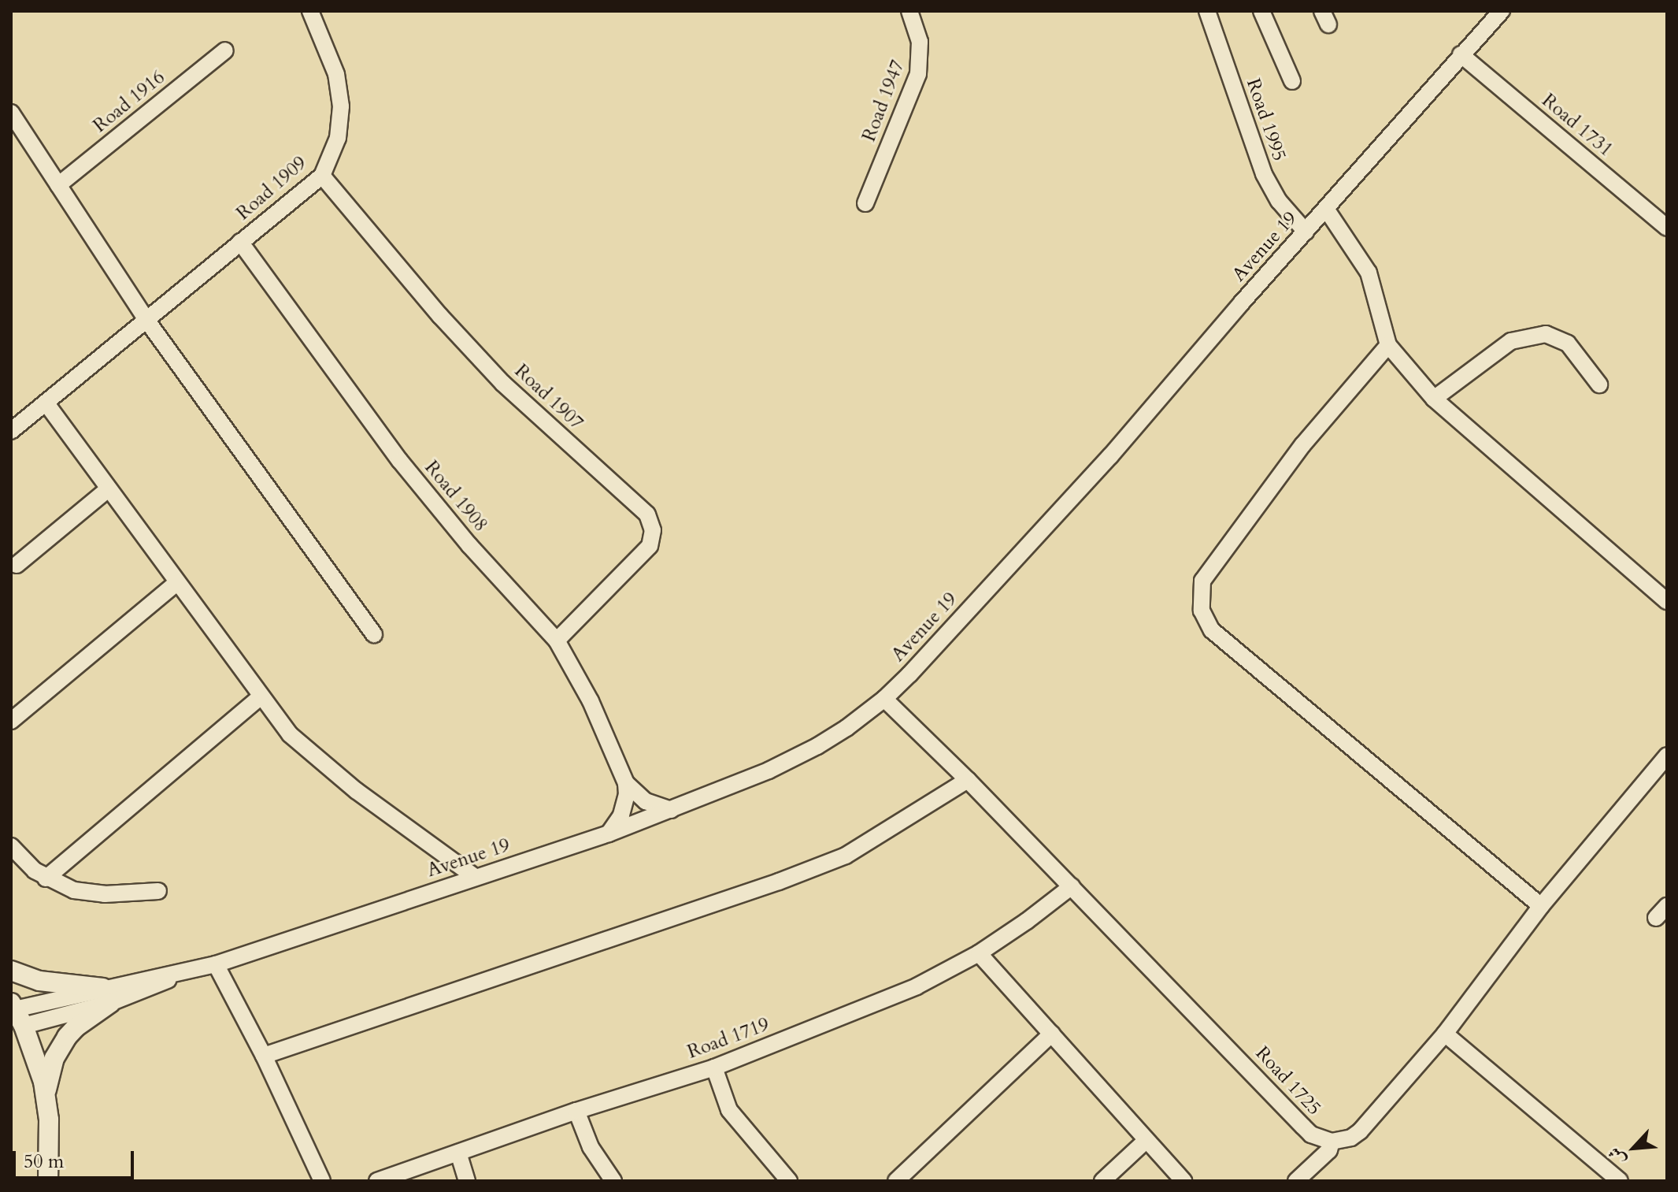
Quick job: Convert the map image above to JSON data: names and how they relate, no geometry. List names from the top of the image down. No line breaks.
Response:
{"streets":{"street":["Road 1947","Road 1916","Road 1995","Road 1731","Road 1909","Avenue 19","Road 1907","Road 1908","Road 1719","Road 1725"]},"crossings":[["Road 1995","Avenue 19"],["Road 1731","Avenue 19"],["Road 1909","Road 1907"],["Road 1909","Road 1908"],["Avenue 19","Road 1908"],["Avenue 19","Road 1725"],["Road 1907","Road 1908"],["Road 1719","Road 1725"]],"scale_bar":"50 m","north":"bottom left"}
